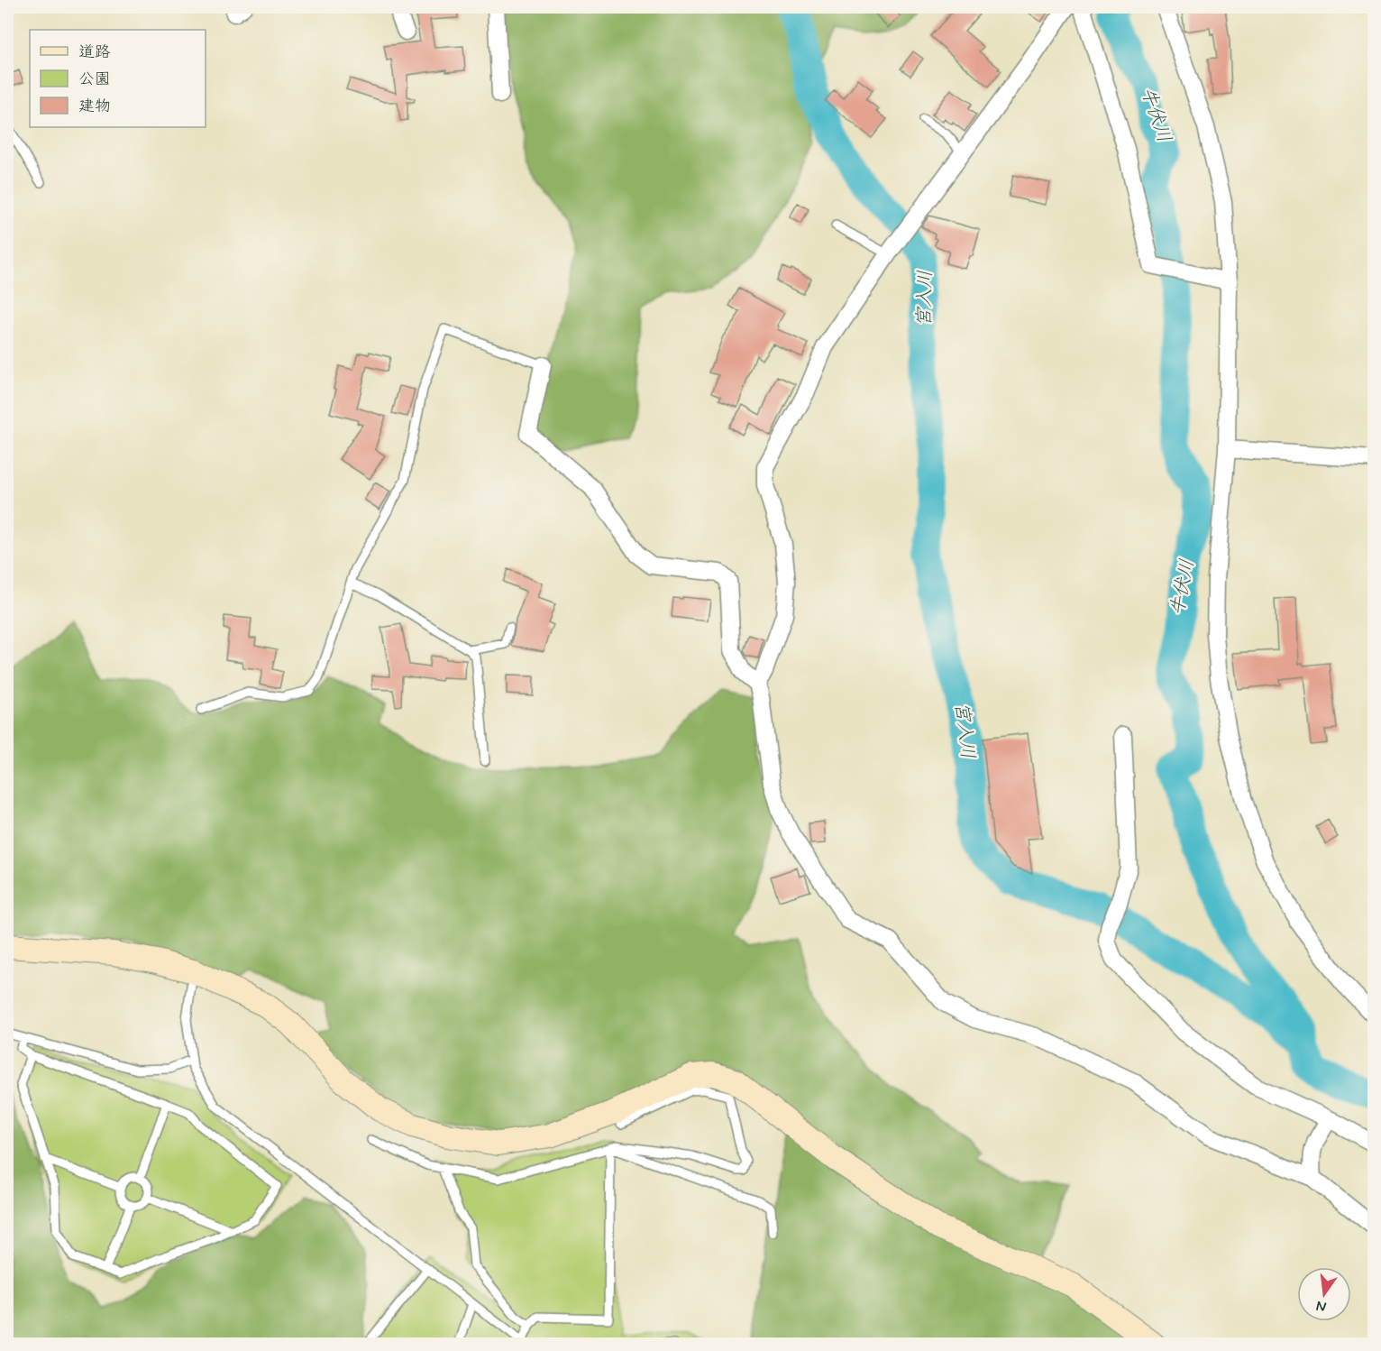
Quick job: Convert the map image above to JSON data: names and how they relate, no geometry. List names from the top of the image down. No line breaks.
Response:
{"water":["牛伏川","宮入川"],"legend":["道路","公園","建物"],"north":"bottom"}
